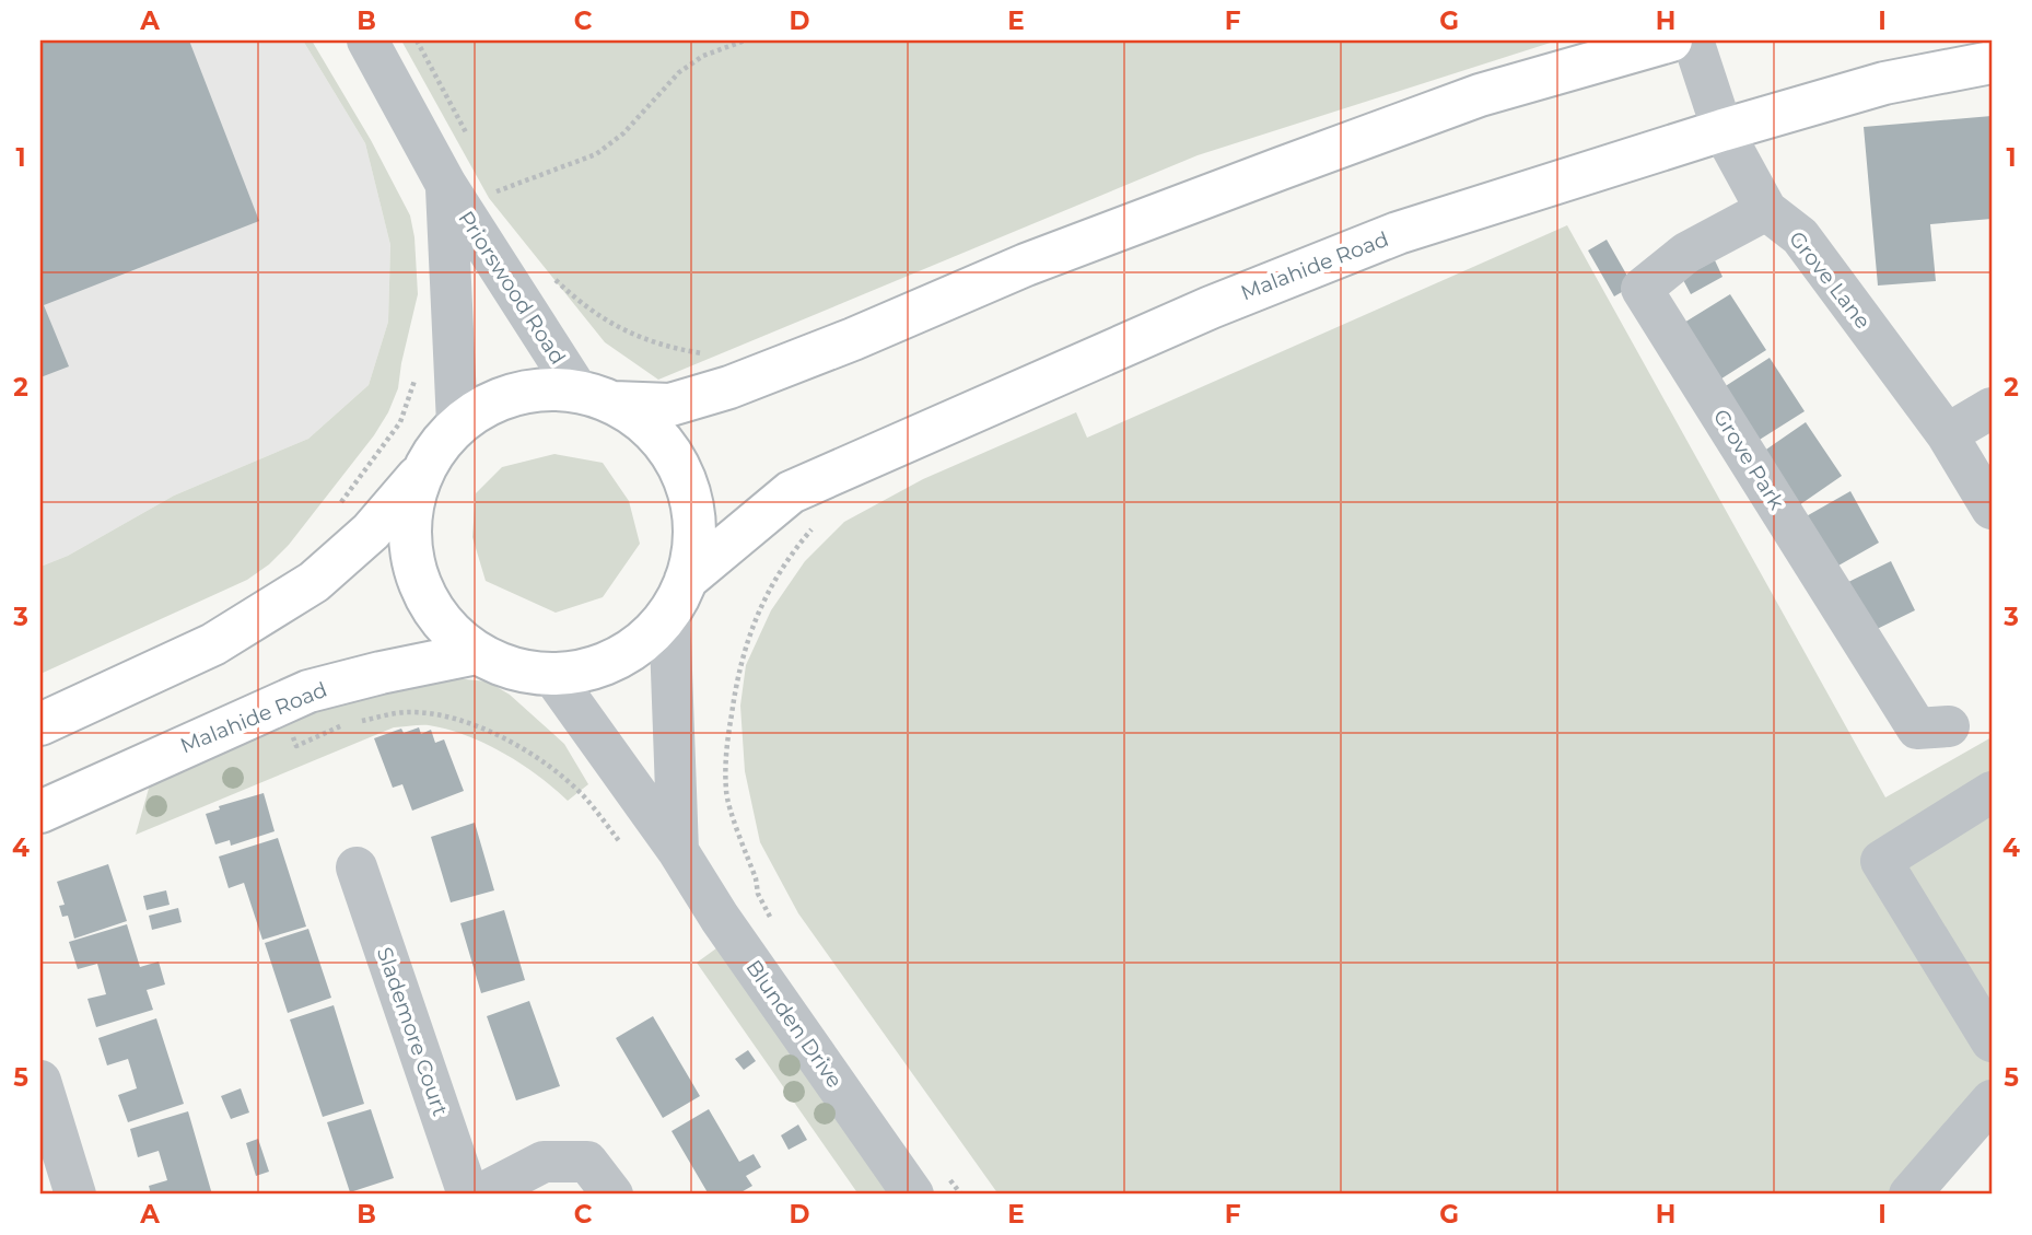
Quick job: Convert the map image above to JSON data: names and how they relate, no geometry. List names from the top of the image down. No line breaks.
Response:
{"streets":{"main road":["Malahide Road"],"street":["Grove Lane","Priorswood Road","Grove Park","Blunden Drive","Slademore Court"]},"crossings":[["Malahide Road","Grove Lane"],["Malahide Road","Blunden Drive"],["Grove Lane","Grove Park"]],"grid":{"columns":["A","B","C","D","E","F","G","H","I"],"rows":["1","2","3","4","5"]}}
